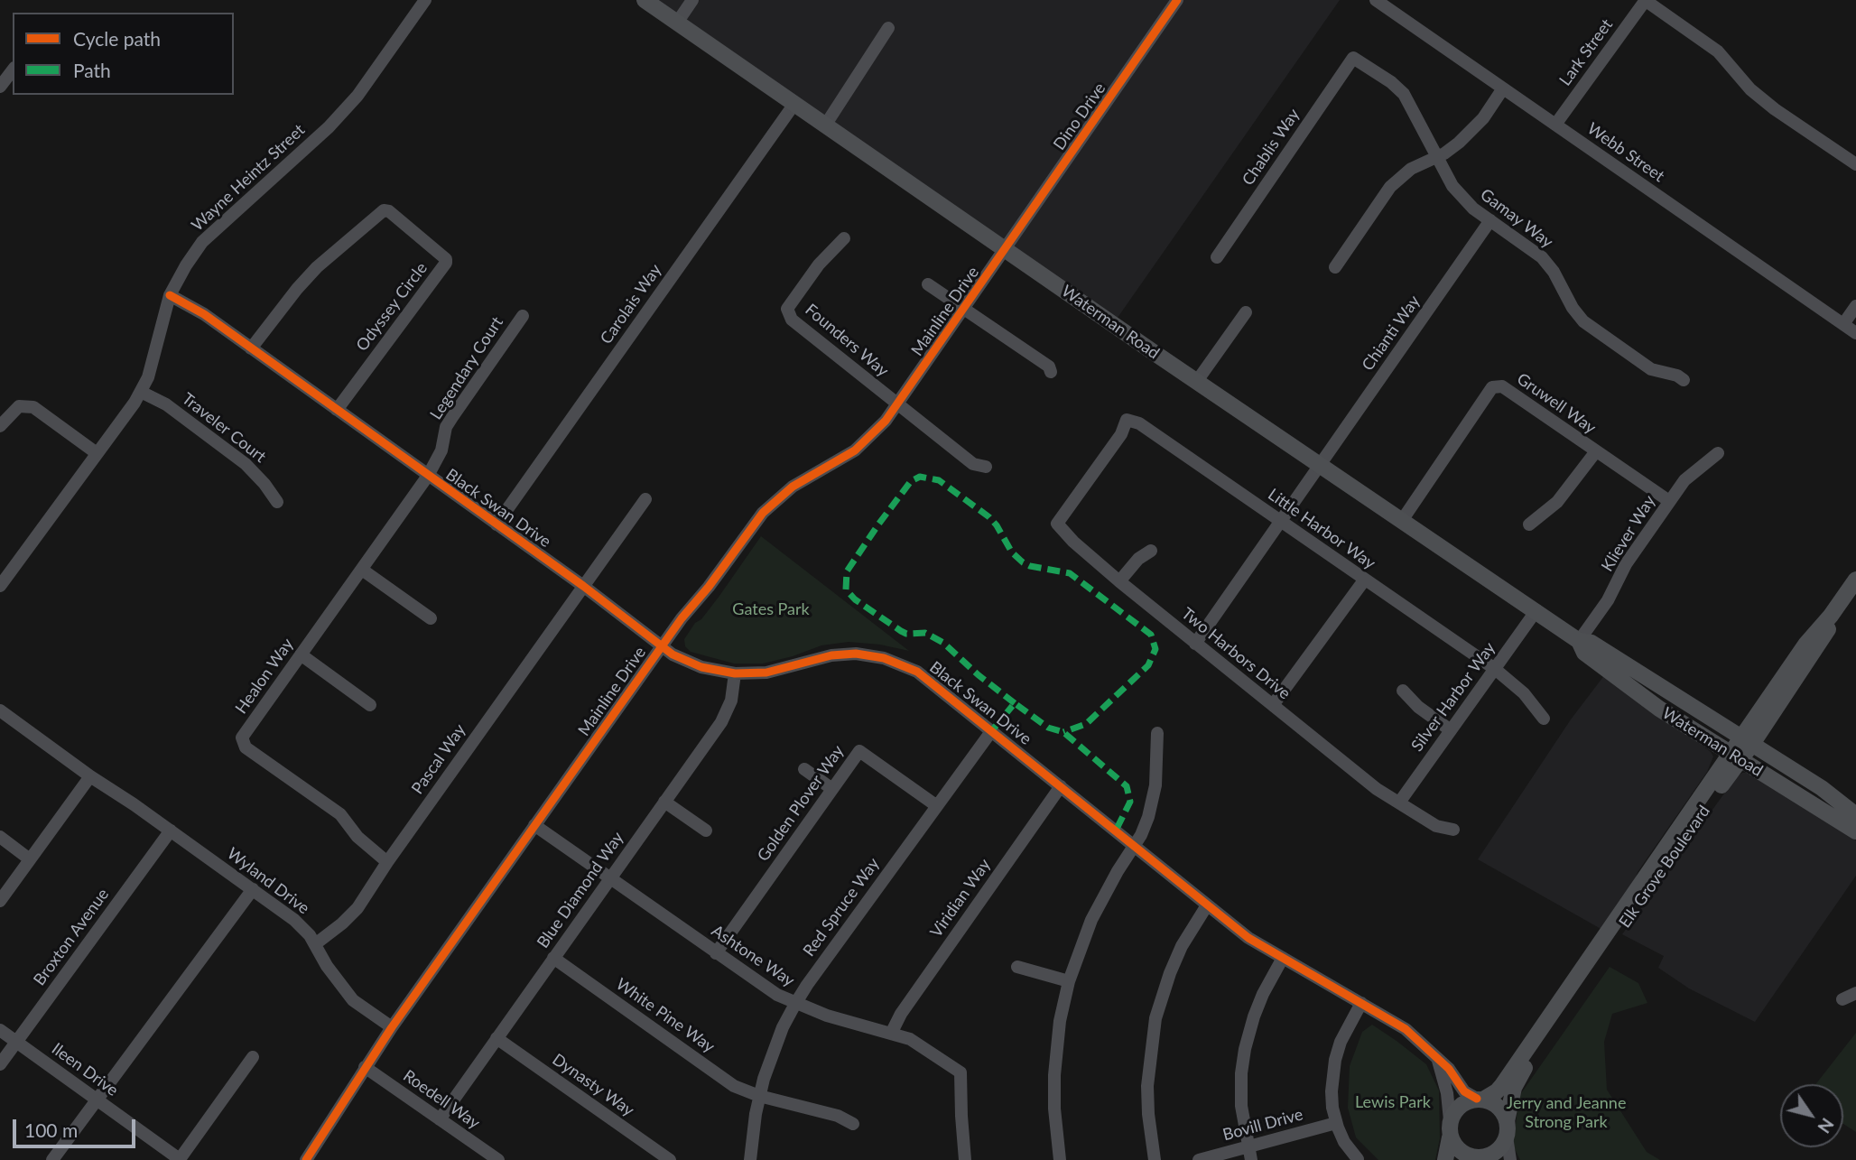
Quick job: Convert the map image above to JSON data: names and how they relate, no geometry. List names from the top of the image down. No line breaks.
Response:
{"streets":{"main road":["Waterman Road","Elk Grove Boulevard"],"street":["Lark Street","Dino Drive","Chablis Way","Webb Street","Wayne Heintz Street","Gamay Way","Carolais Way","Odyssey Circle","Mainline Drive","Chianti Way","Founders Way","Legendary Court","Gruwell Way","Traveler Court","Black Swan Drive","Little Harbor Way","Kliever Way","Two Harbors Drive","Healon Way","Silver Harbor Way","Pascal Way","Golden Plover Way","Wyland Drive","Blue Diamond Way","Viridian Way","Red Spruce Way","Broxton Avenue","Ashtone Way","White Pine Way","Ileen Drive","Dynasty Way","Roedell Way","Bovill Drive"]},"crossings":[["Lark Street","Webb Street"],["Dino Drive","Mainline Drive"],["Dino Drive","Waterman Road"],["Chablis Way","Gamay Way"],["Wayne Heintz Street","Traveler Court"],["Wayne Heintz Street","Black Swan Drive"],["Gamay Way","Chianti Way"],["Carolais Way","Waterman Road"],["Carolais Way","Black Swan Drive"],["Odyssey Circle","Black Swan Drive"],["Mainline Drive","Waterman Road"],["Mainline Drive","Founders Way"],["Mainline Drive","Black Swan Drive"],["Mainline Drive","Wyland Drive"],["Mainline Drive","Ashtone Way"],["Mainline Drive","Roedell Way"],["Waterman Road","Chianti Way"],["Waterman Road","Gruwell Way"],["Waterman Road","Kliever Way"],["Waterman Road","Silver Harbor Way"],["Waterman Road","Elk Grove Boulevard"],["Chianti Way","Little Harbor Way"],["Chianti Way","Two Harbors Drive"],["Legendary Court","Black Swan Drive"],["Legendary Court","Healon Way"],["Gruwell Way","Kliever Way"],["Black Swan Drive","Healon Way"],["Black Swan Drive","Pascal Way"],["Black Swan Drive","Elk Grove Boulevard"],["Black Swan Drive","Blue Diamond Way"],["Black Swan Drive","Viridian Way"],["Black Swan Drive","Red Spruce Way"],["Little Harbor Way","Two Harbors Drive"],["Little Harbor Way","Silver Harbor Way"],["Two Harbors Drive","Silver Harbor Way"],["Healon Way","Pascal Way"],["Pascal Way","Wyland Drive"],["Golden Plover Way","Red Spruce Way"],["Golden Plover Way","Ashtone Way"],["Wyland Drive","Broxton Avenue"],["Blue Diamond Way","Ashtone Way"],["Blue Diamond Way","White Pine Way"],["Blue Diamond Way","Dynasty Way"],["Blue Diamond Way","Roedell Way"],["Viridian Way","Ashtone Way"],["Red Spruce Way","Ashtone Way"],["Red Spruce Way","White Pine Way"],["Broxton Avenue","Ileen Drive"]],"parks":["Gates Park","Lewis Park","Jerry and Jeanne Strong Park"],"legend":["Cycle path","Path"],"scale_bar":"100 m","north":"bottom right"}
